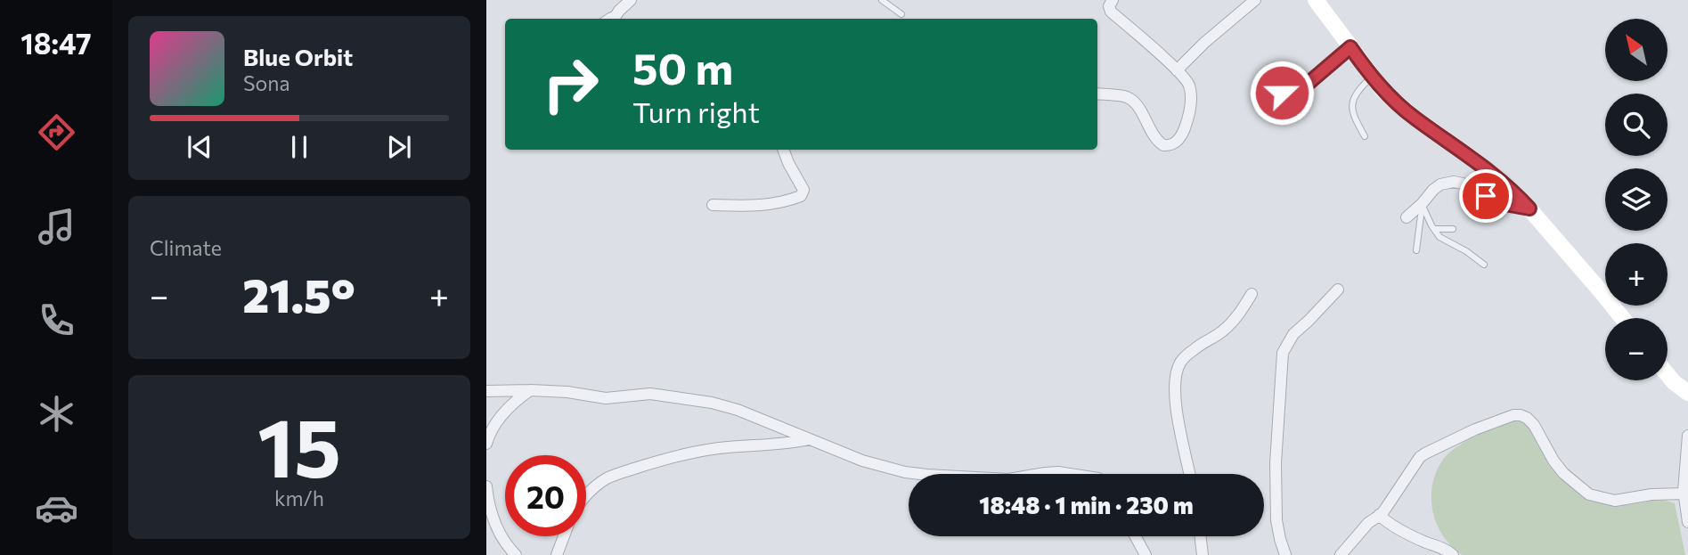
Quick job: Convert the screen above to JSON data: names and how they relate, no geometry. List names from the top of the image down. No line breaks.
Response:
{"north":"top left","page":{"tabs":"18:47","map_buttons":["+","−"],"turn":["50 m","Turn right"],"song":["Blue Orbit","Sona"],"tile":["Climate",["15","km/h"]],"heat":["−","21.5°","+"],"limit":"20","trip":"18:48 · 1 min · 230 m"}}
